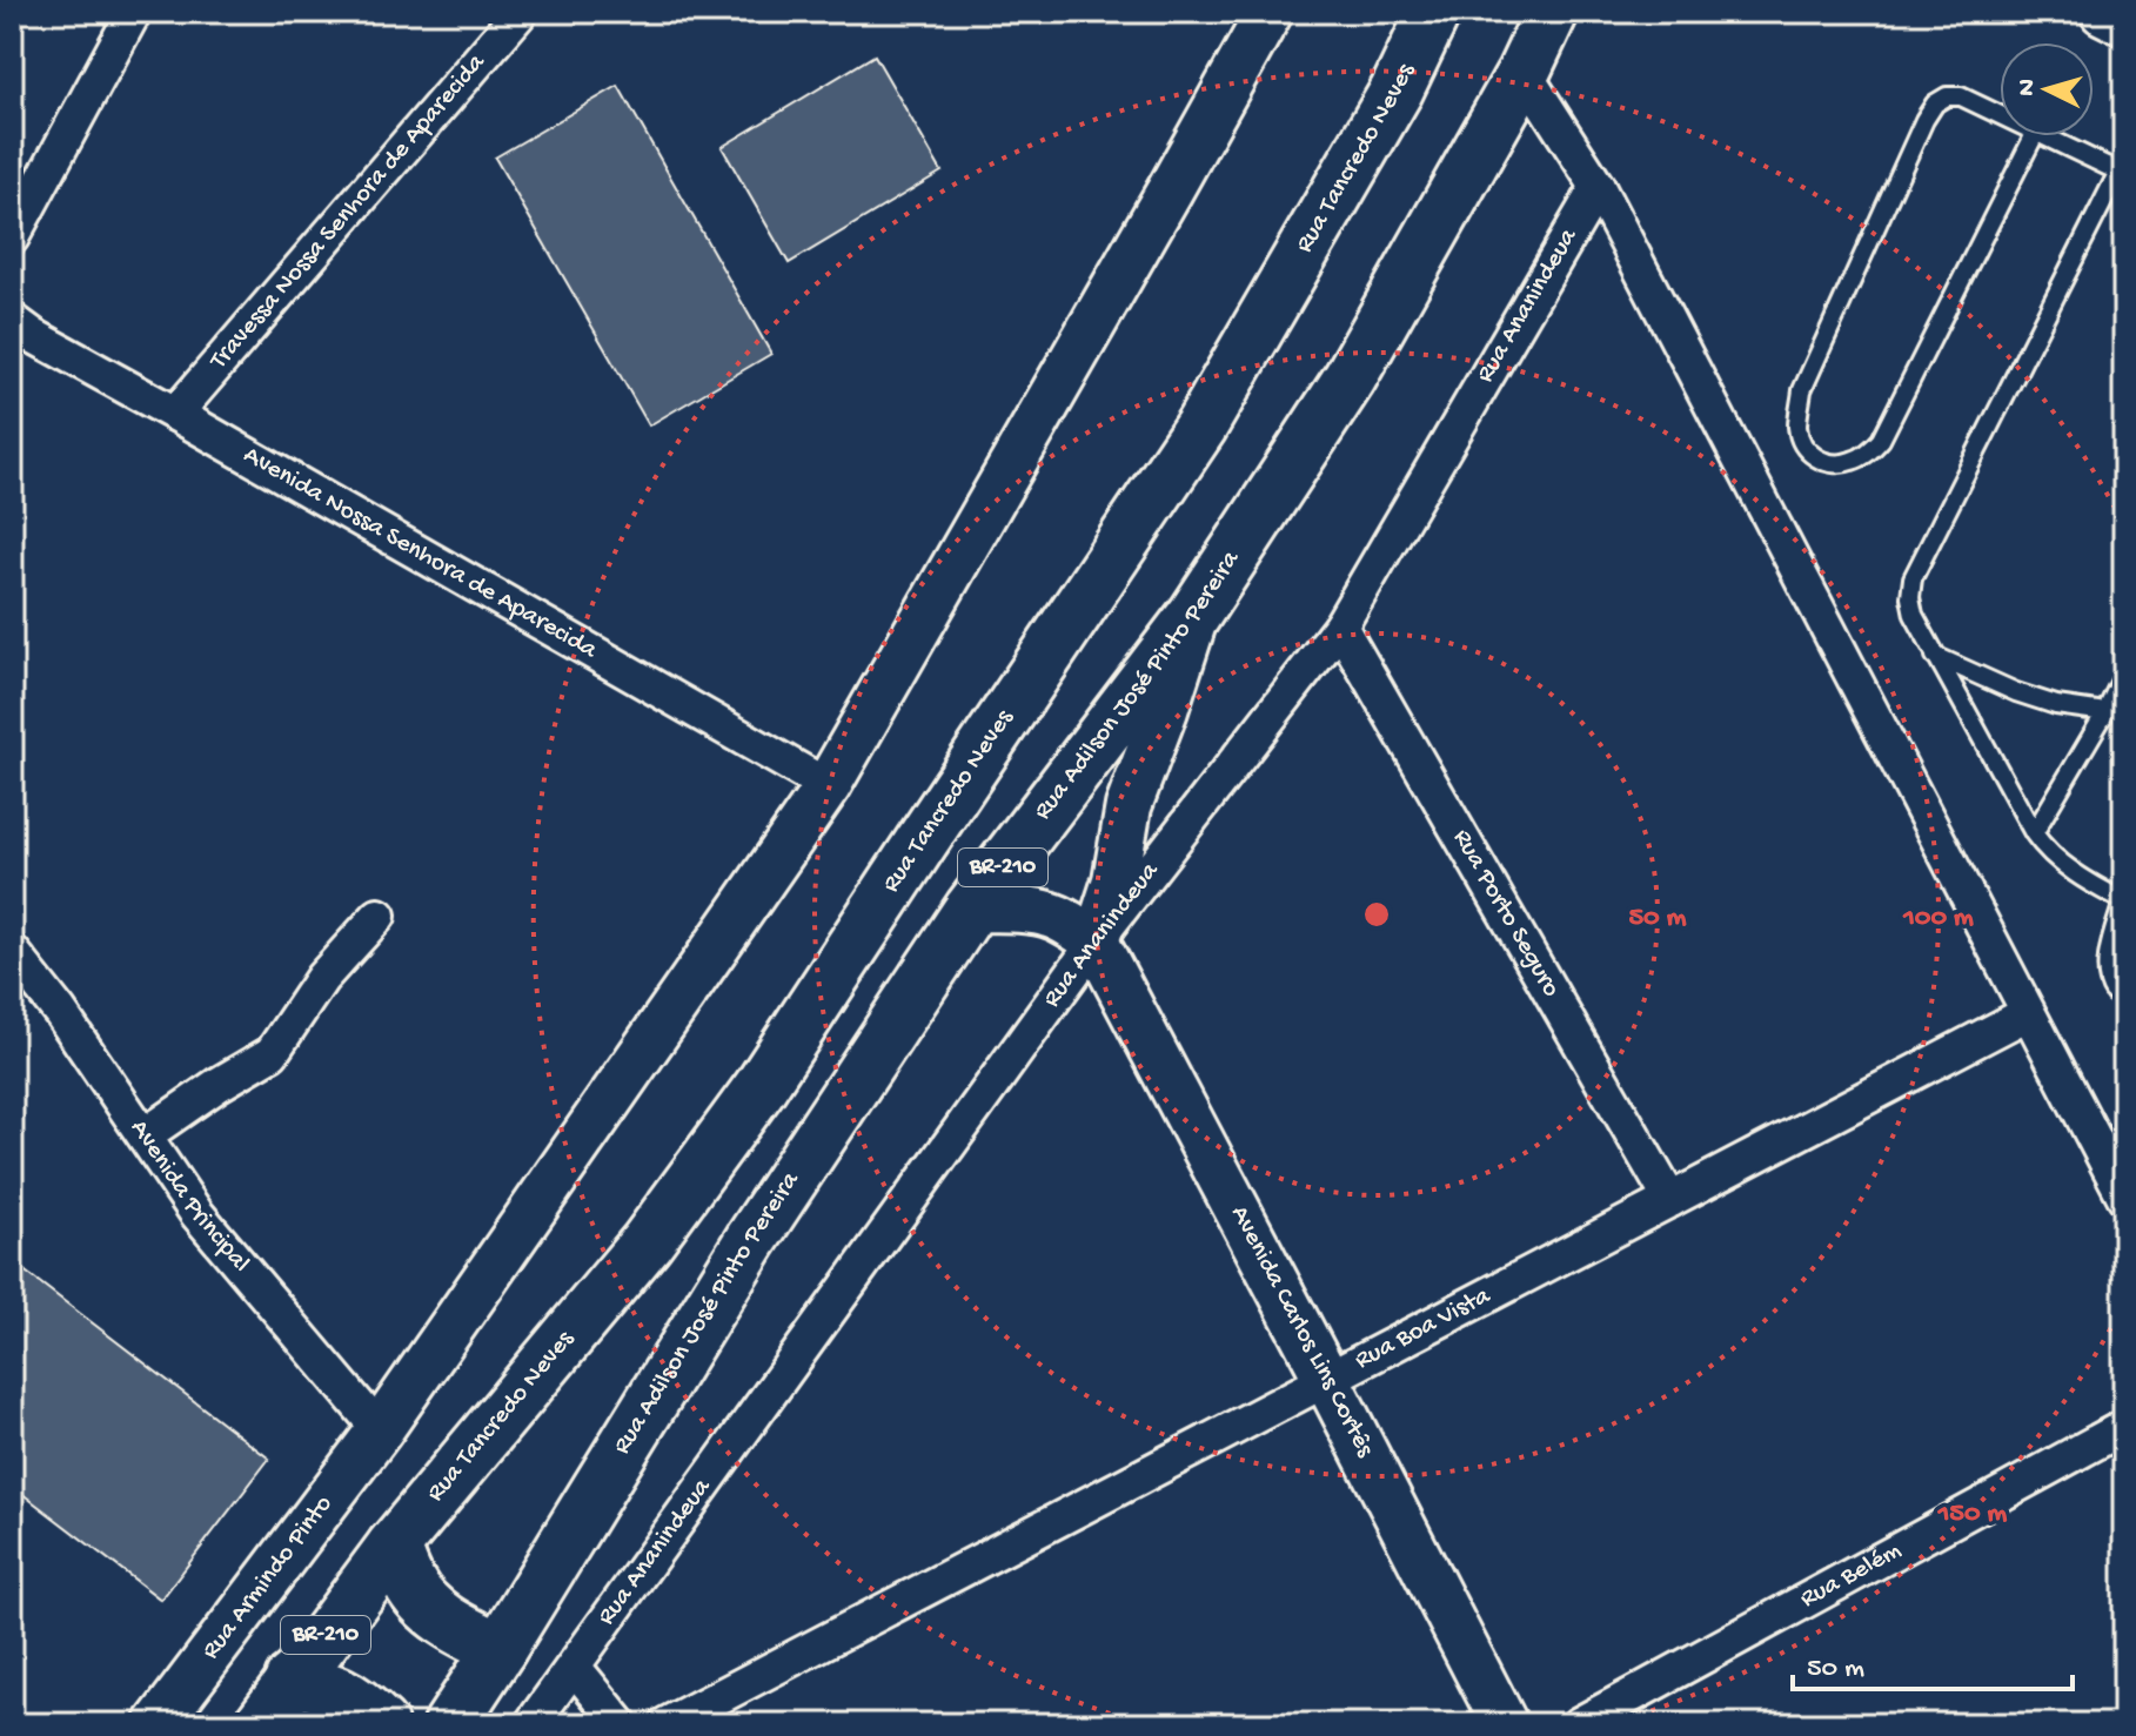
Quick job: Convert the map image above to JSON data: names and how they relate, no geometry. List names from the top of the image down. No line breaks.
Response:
{"streets":{"main road":["Rua Tancredo Neves","Rua Adilson José Pinto Pereira","BR-210"],"street":["Travessa Nossa Senhora de Aparecida","Rua Ananindeua","Avenida Nossa Senhora de Aparecida","Rua Porto Seguro","Avenida Principal","Rua Boa Vista","Avenida Carlos Lins Cortês","Rua Belém","Rua Armindo Pinto"]},"crossings":[["Rua Tancredo Neves","BR-210"],["Travessa Nossa Senhora de Aparecida","Avenida Nossa Senhora de Aparecida"],["Rua Ananindeua","Rua Porto Seguro"],["Rua Ananindeua","Avenida Carlos Lins Cortês"],["Avenida Nossa Senhora de Aparecida","Rua Armindo Pinto"],["Rua Porto Seguro","Rua Boa Vista"],["Avenida Principal","Rua Armindo Pinto"],["Rua Boa Vista","Avenida Carlos Lins Cortês"]],"scale_bar":"50 m","north":"left","rings":["50 m","100 m","150 m"]}
